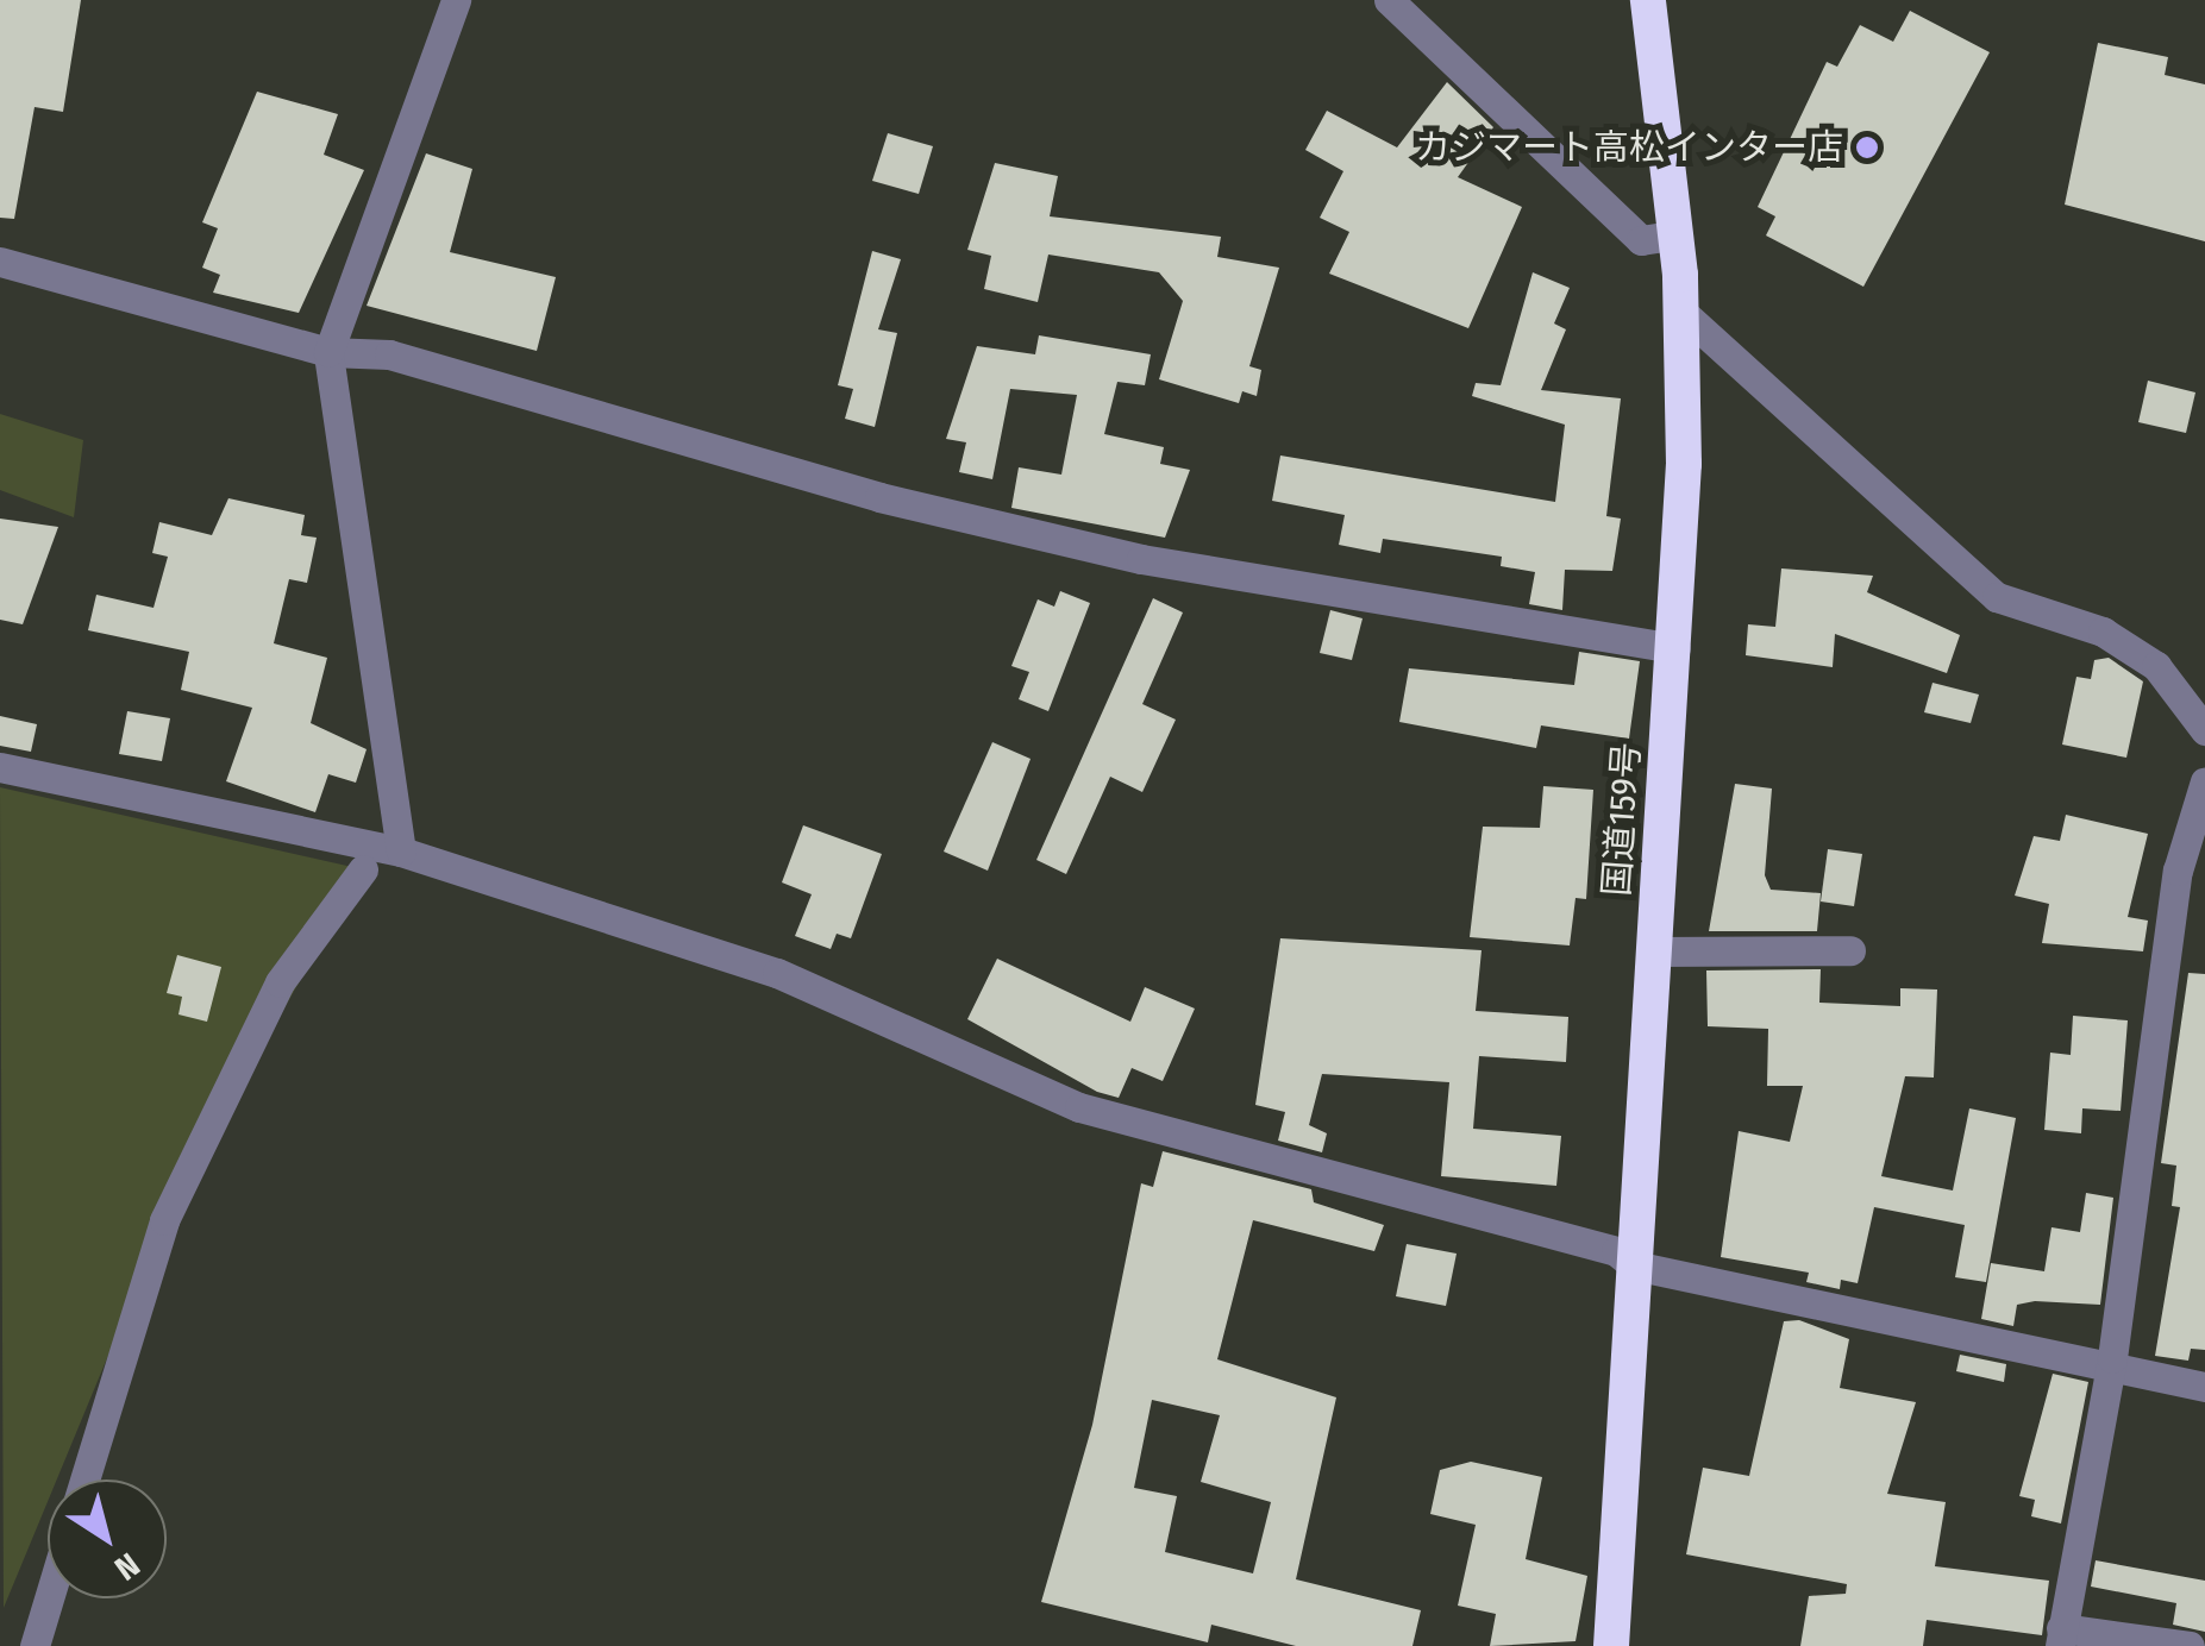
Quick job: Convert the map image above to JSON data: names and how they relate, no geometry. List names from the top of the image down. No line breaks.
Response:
{"streets":{"highway":["国道159号"]},"places":["カジマート高松インター店"],"north":"bottom right"}
